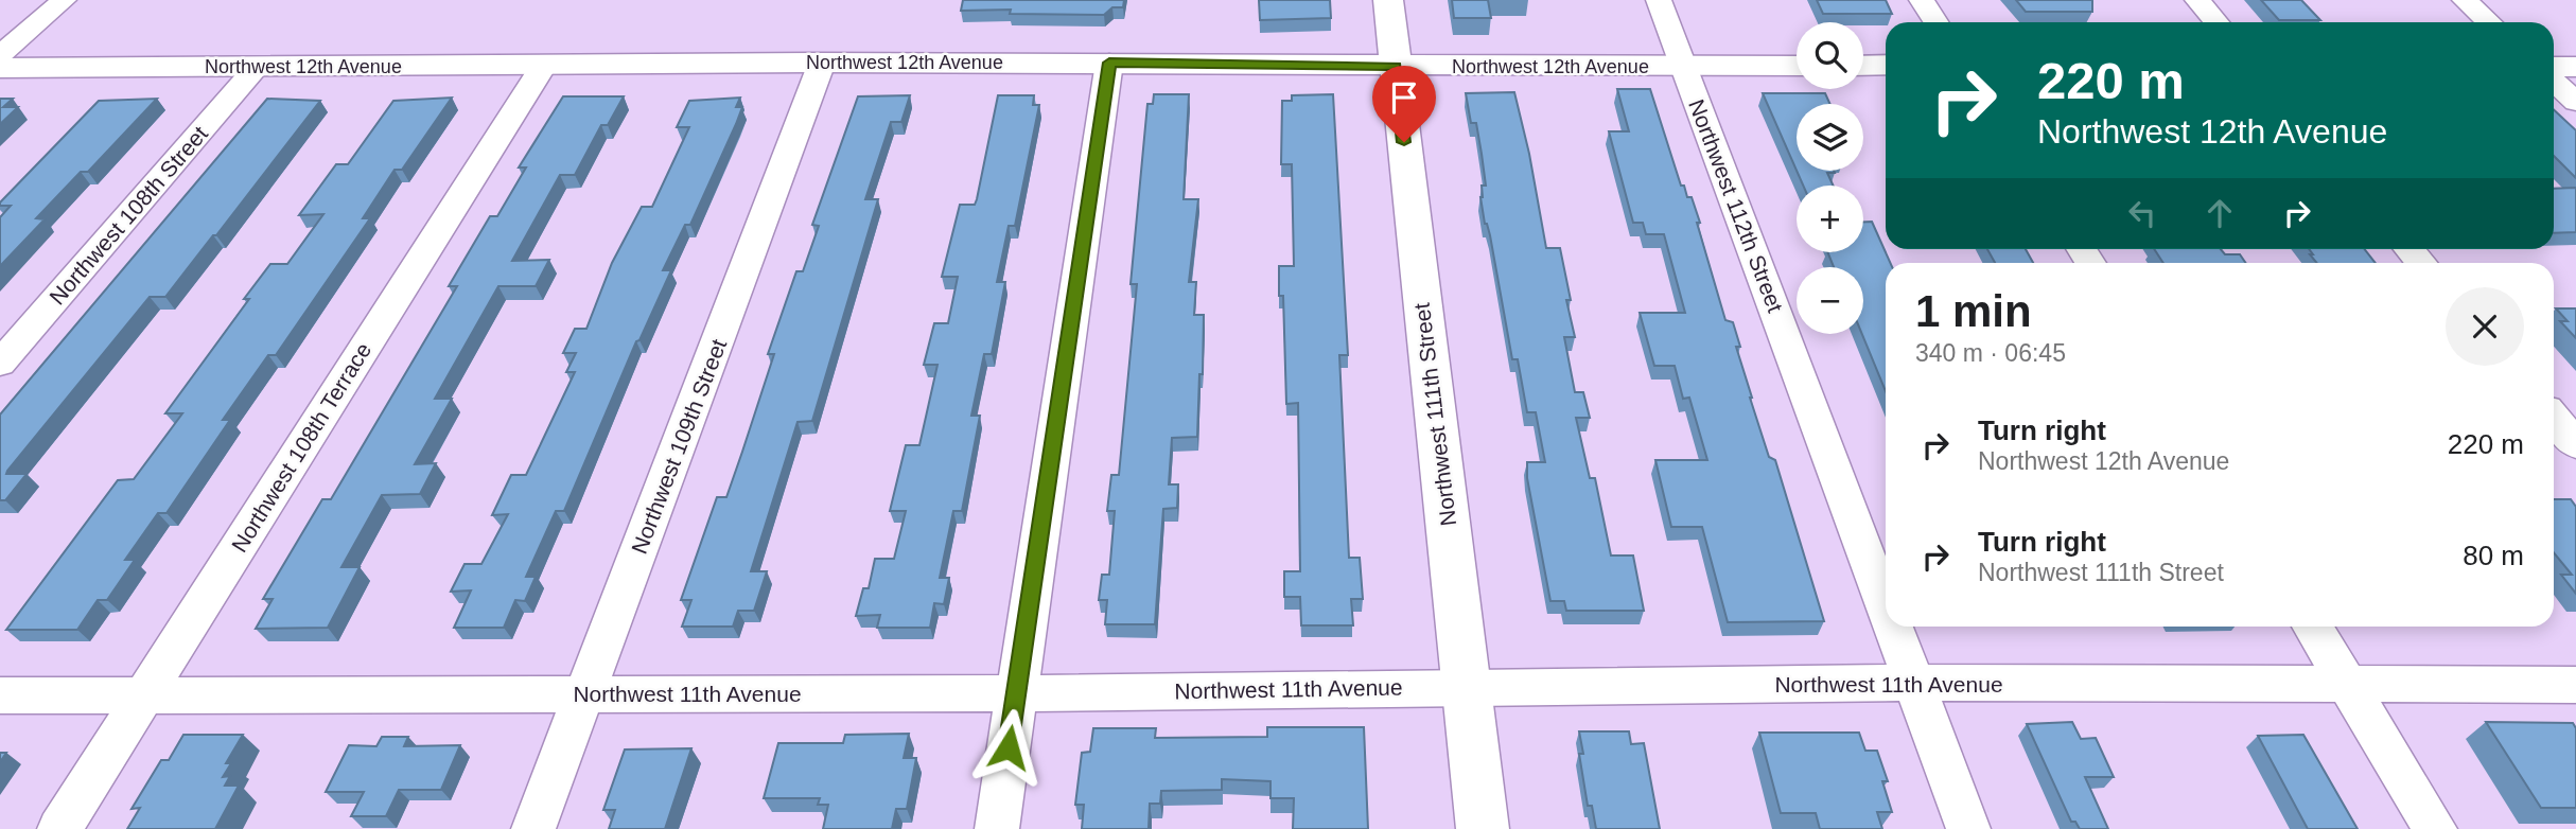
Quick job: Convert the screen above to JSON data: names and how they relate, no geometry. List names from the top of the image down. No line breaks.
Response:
{"streets":{"street":["Northwest 12th Avenue","Northwest 112th Street","Northwest 108th Street","Northwest 111th Street","Northwest 109th Street","Northwest 108th Terrace","Northwest 11th Avenue"]},"crossings":[["Northwest 12th Avenue","Northwest 112th Street"],["Northwest 12th Avenue","Northwest 108th Street"],["Northwest 12th Avenue","Northwest 111th Street"],["Northwest 12th Avenue","Northwest 109th Street"],["Northwest 12th Avenue","Northwest 108th Terrace"],["Northwest 112th Street","Northwest 11th Avenue"],["Northwest 111th Street","Northwest 11th Avenue"],["Northwest 109th Street","Northwest 11th Avenue"],["Northwest 108th Terrace","Northwest 11th Avenue"]],"page":{"map_buttons":["+","−"],"turn":["220 m","Northwest 12th Avenue"],"heading":["1 min","340 m · 06:45"],"list":[{"name":"Turn right","note":"Northwest 12th Avenue","value":"220 m"},{"name":"Turn right","note":"Northwest 111th Street","value":"80 m"}]}}
